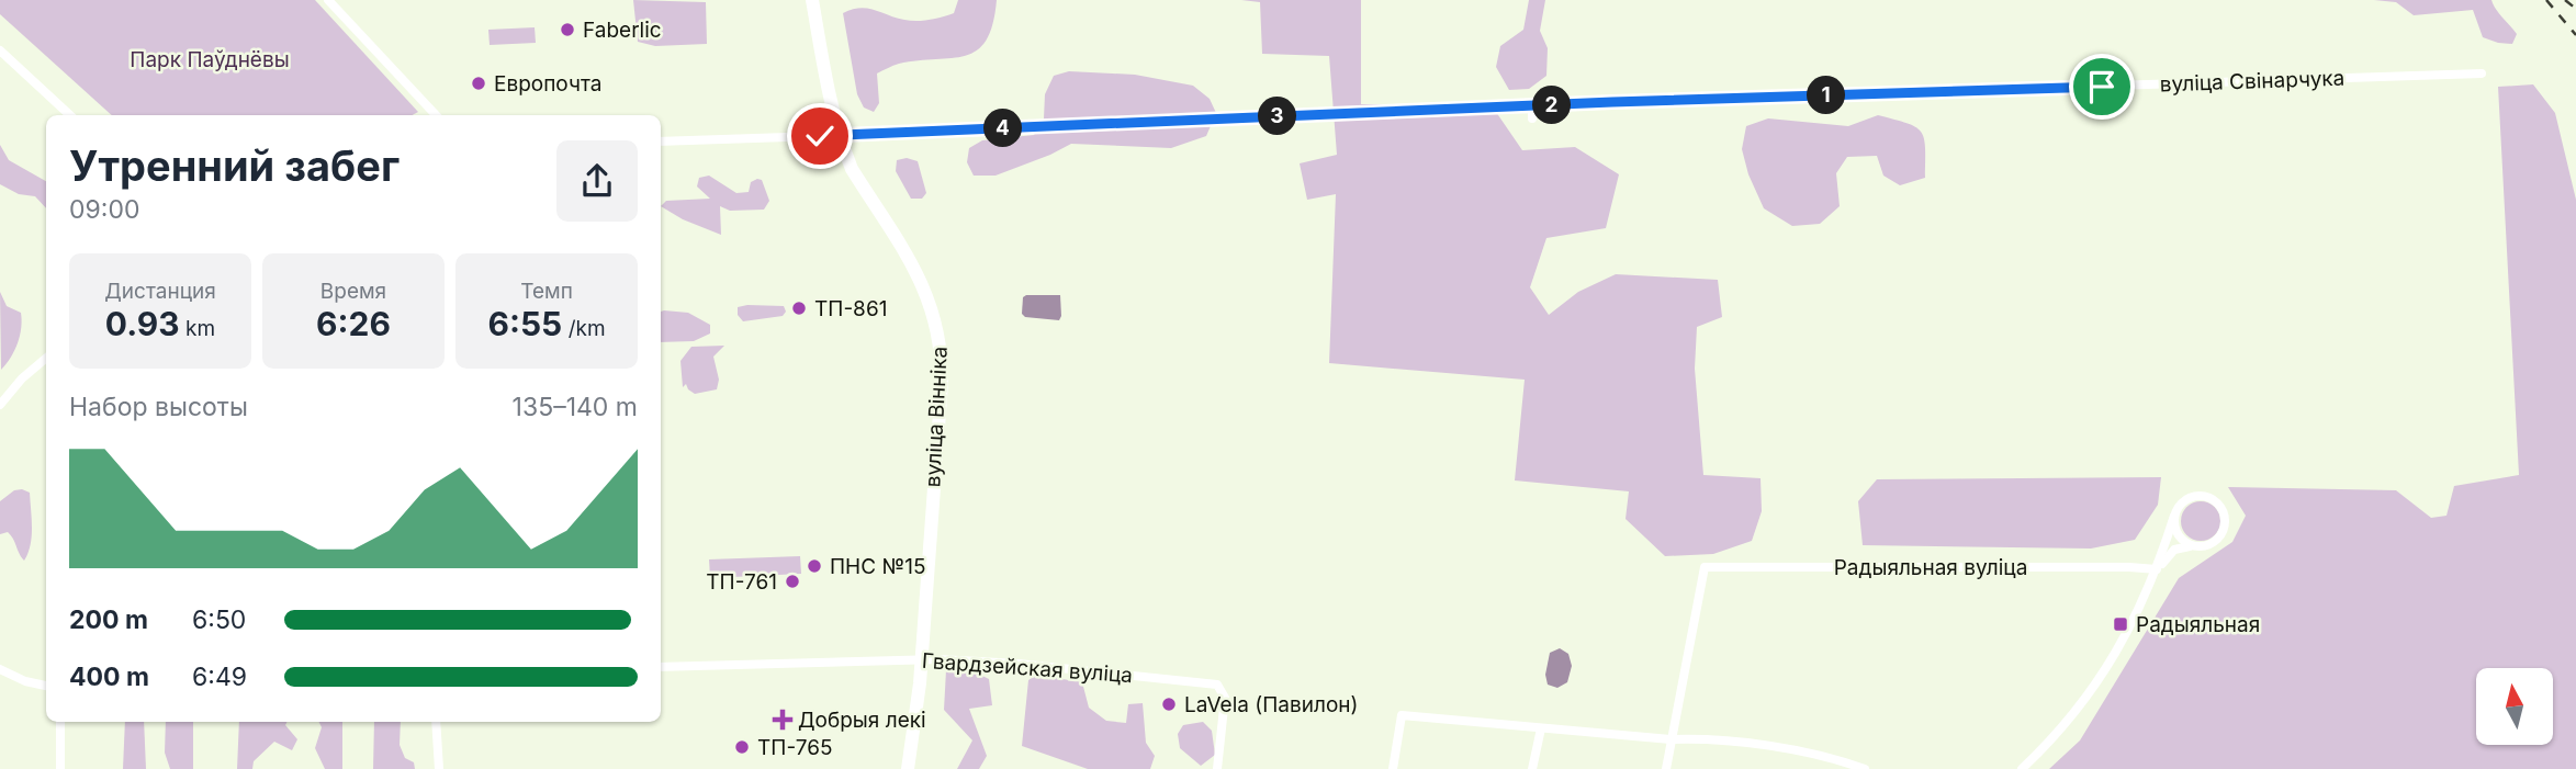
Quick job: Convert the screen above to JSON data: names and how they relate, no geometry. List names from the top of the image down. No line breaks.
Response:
{"streets":{"street":["вуліца Свінарчука","вуліца Вінніка","Радыяльная вуліца","Гвардзейская вуліца"]},"crossings":[["вуліца Свінарчука","вуліца Вінніка"],["вуліца Вінніка","Гвардзейская вуліца"]],"parks":["Парк Паўднёвы"],"places":{"other":["Faberlic","Европочта","ТП-861","ПНС №15","ТП-761","LaVela (Павилон)","ТП-765"],"transit":["Радыяльная"],"health":["Добрыя лекі"]},"north":"top","page":{"pins":["1","2","3","4"],"heading":["Утренний забег","09:00"],"stats":[["Дистанция","0.93 km"],["Время","6:26"],["Темп","6:55 /km"]],"chart":["Набор высоты","135–140 m"],"list":[{"name":"200 m","note":"6:50"},{"name":"400 m","note":"6:49"}]}}
